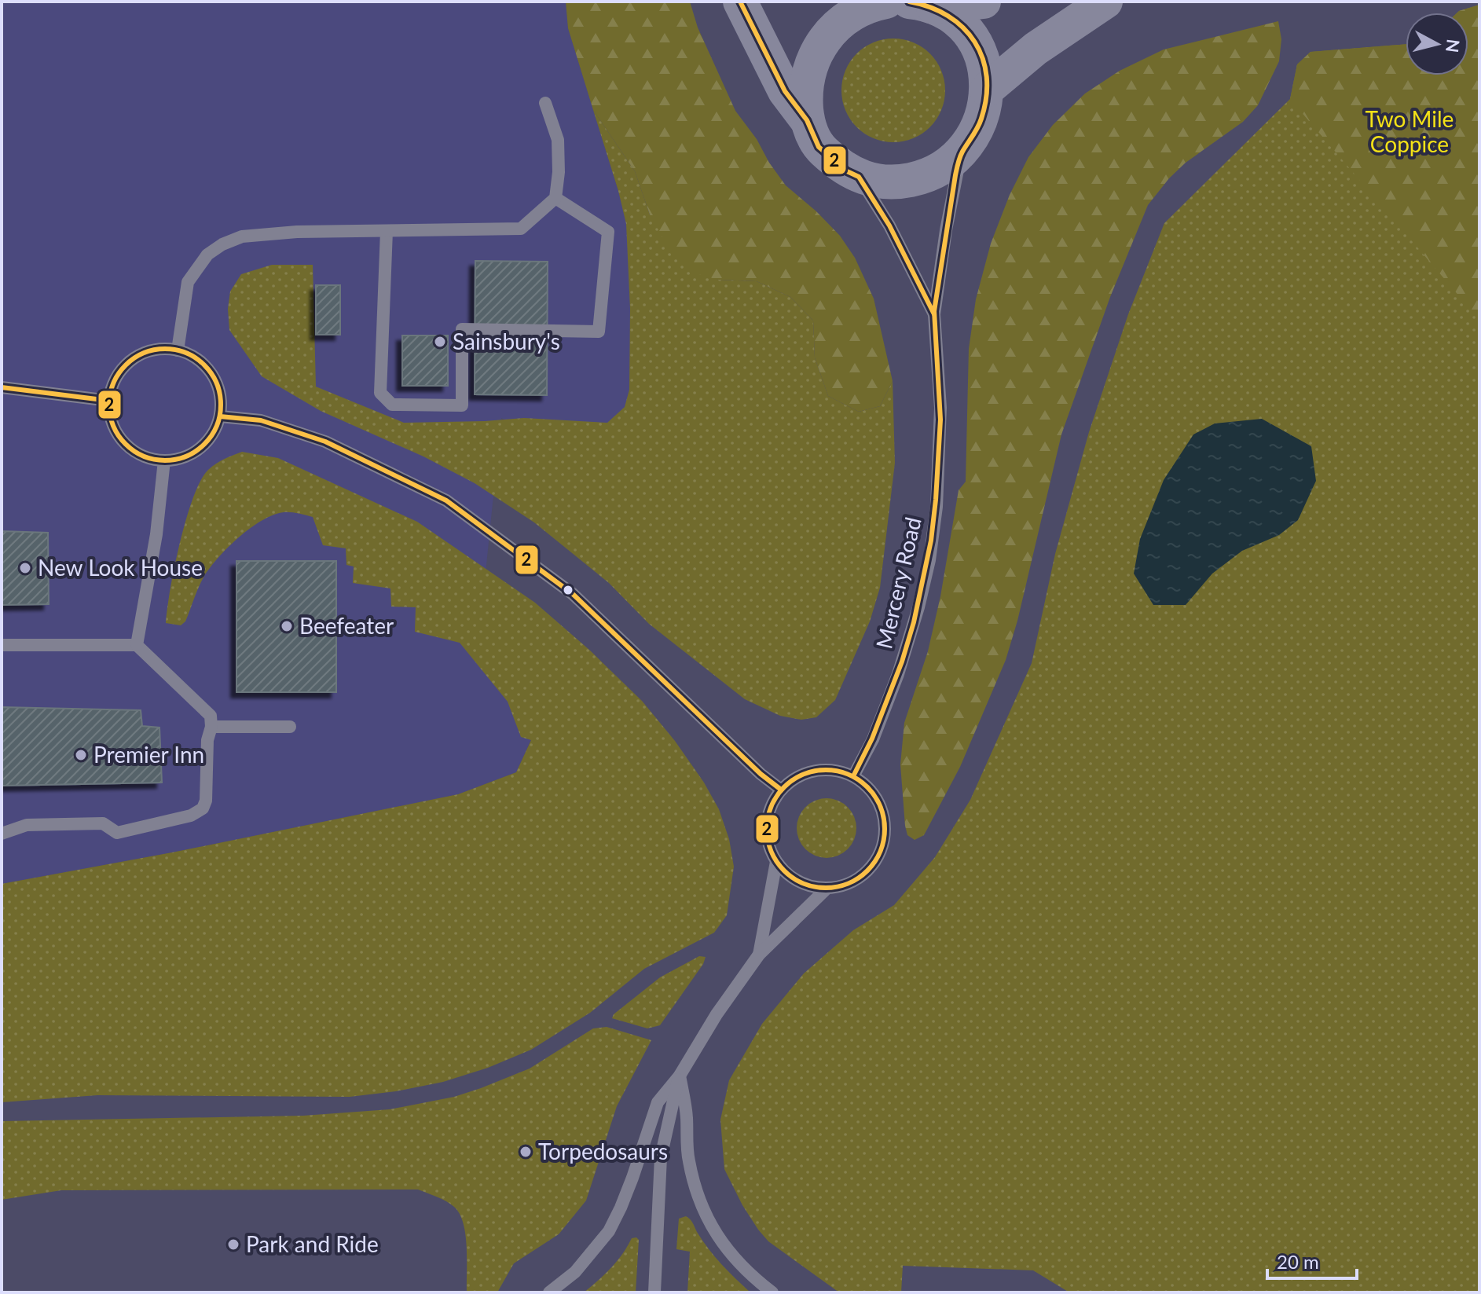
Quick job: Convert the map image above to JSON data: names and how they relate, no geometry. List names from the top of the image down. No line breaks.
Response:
{"streets":{"street":["Mercery Road"]},"parks":["Two Mile Coppice"],"places":["Sainsbury's","New Look House","Beefeater","Premier Inn","Torpedosaurs","Park and Ride"],"lines":["transit line 2"],"scale_bar":"20 m","north":"right"}
